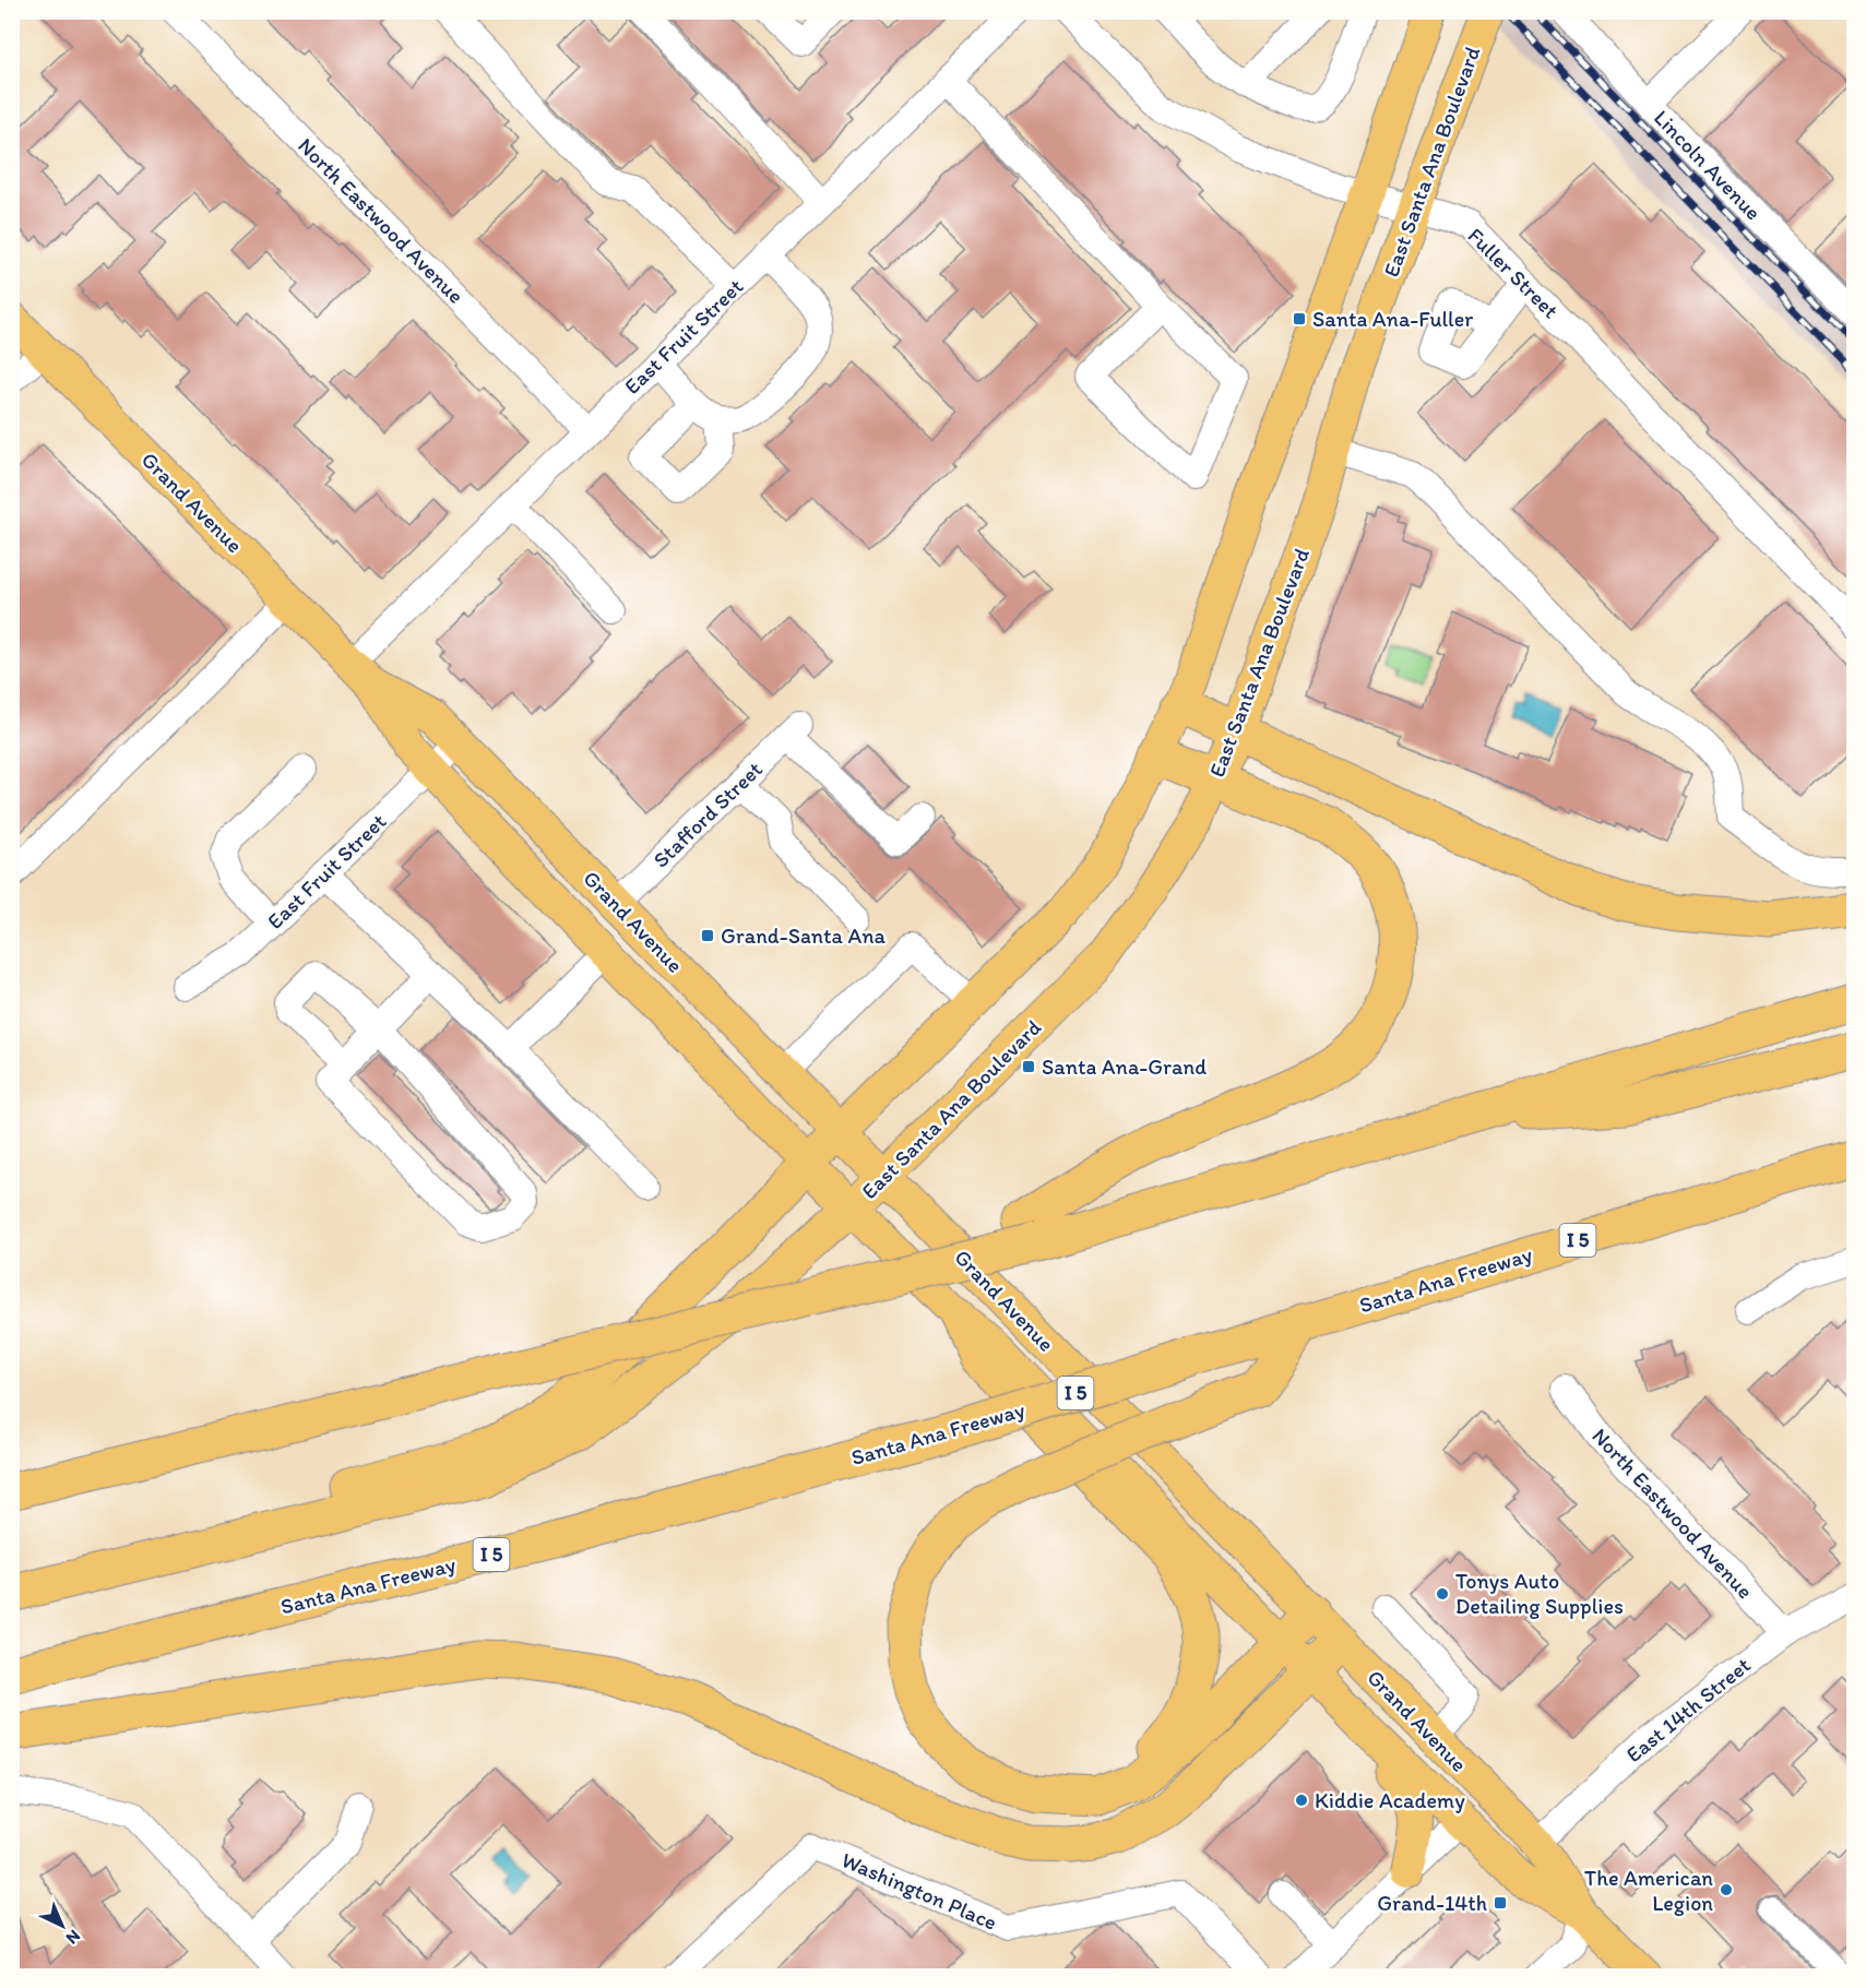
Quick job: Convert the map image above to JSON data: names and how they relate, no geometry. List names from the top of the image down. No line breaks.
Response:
{"streets":{"highway":["I 5","Santa Ana Freeway"],"main road":["East Santa Ana Boulevard","Grand Avenue"],"street":["Lincoln Avenue","North Eastwood Avenue","Fuller Street","East Fruit Street","Stafford Street","East 14th Street","Washington Place"]},"crossings":[["East Santa Ana Boulevard","Fuller Street"],["East Santa Ana Boulevard","Grand Avenue"],["North Eastwood Avenue","East Fruit Street"],["North Eastwood Avenue","East 14th Street"],["East Fruit Street","Grand Avenue"],["Grand Avenue","Stafford Street"],["Grand Avenue","East 14th Street"]],"places":{"transit":["Santa Ana-Fuller","Grand-Santa Ana","Santa Ana-Grand","Grand-14th"],"other":["Tonys Auto Detailing Supplies","Kiddie Academy","The American Legion"]},"north":"bottom right"}
